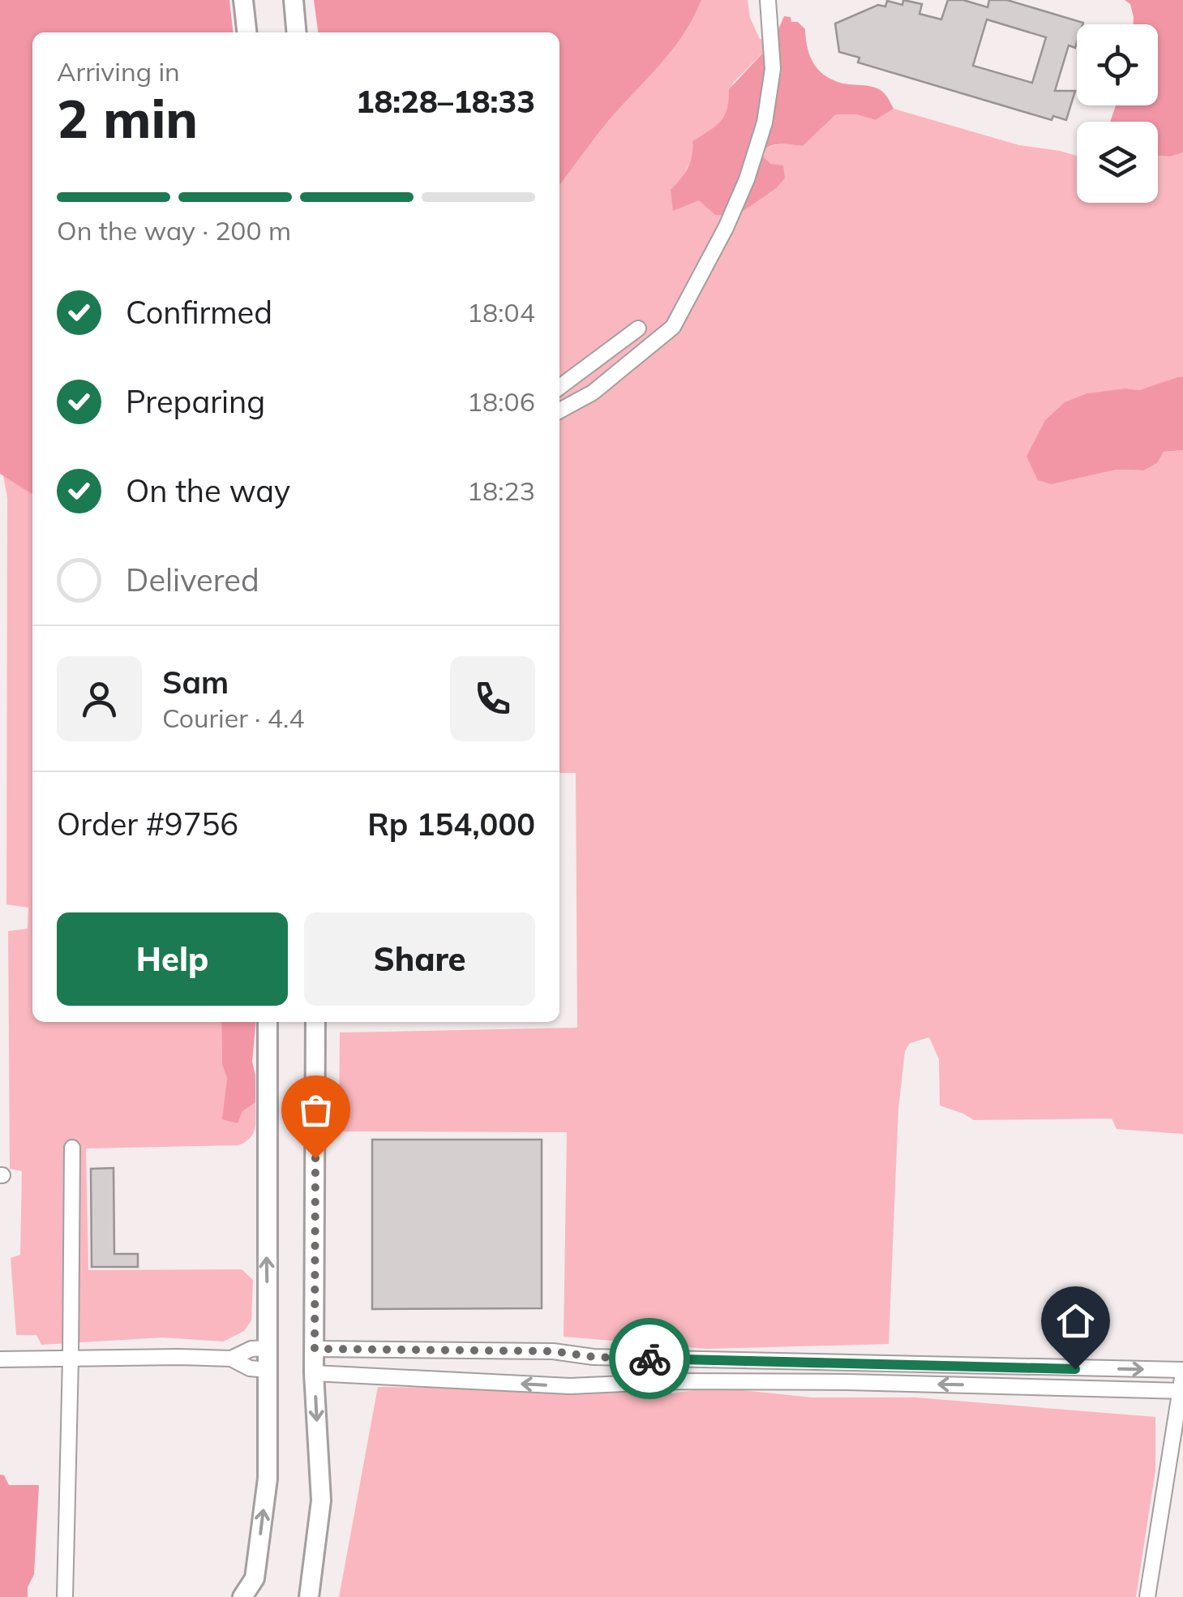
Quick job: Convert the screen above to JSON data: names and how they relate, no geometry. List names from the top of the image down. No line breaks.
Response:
{"page":{"heading":["2 min","Arriving in","18:28–18:33"],"panel":["Sam","Courier · 4.4","Order #9756","Rp 154,000"],"bar":"On the way · 200 m","list":[["Confirmed","18:04"],["Preparing","18:06"],["On the way","18:23"],"Delivered"],"buttons":["Help","Share"]}}
